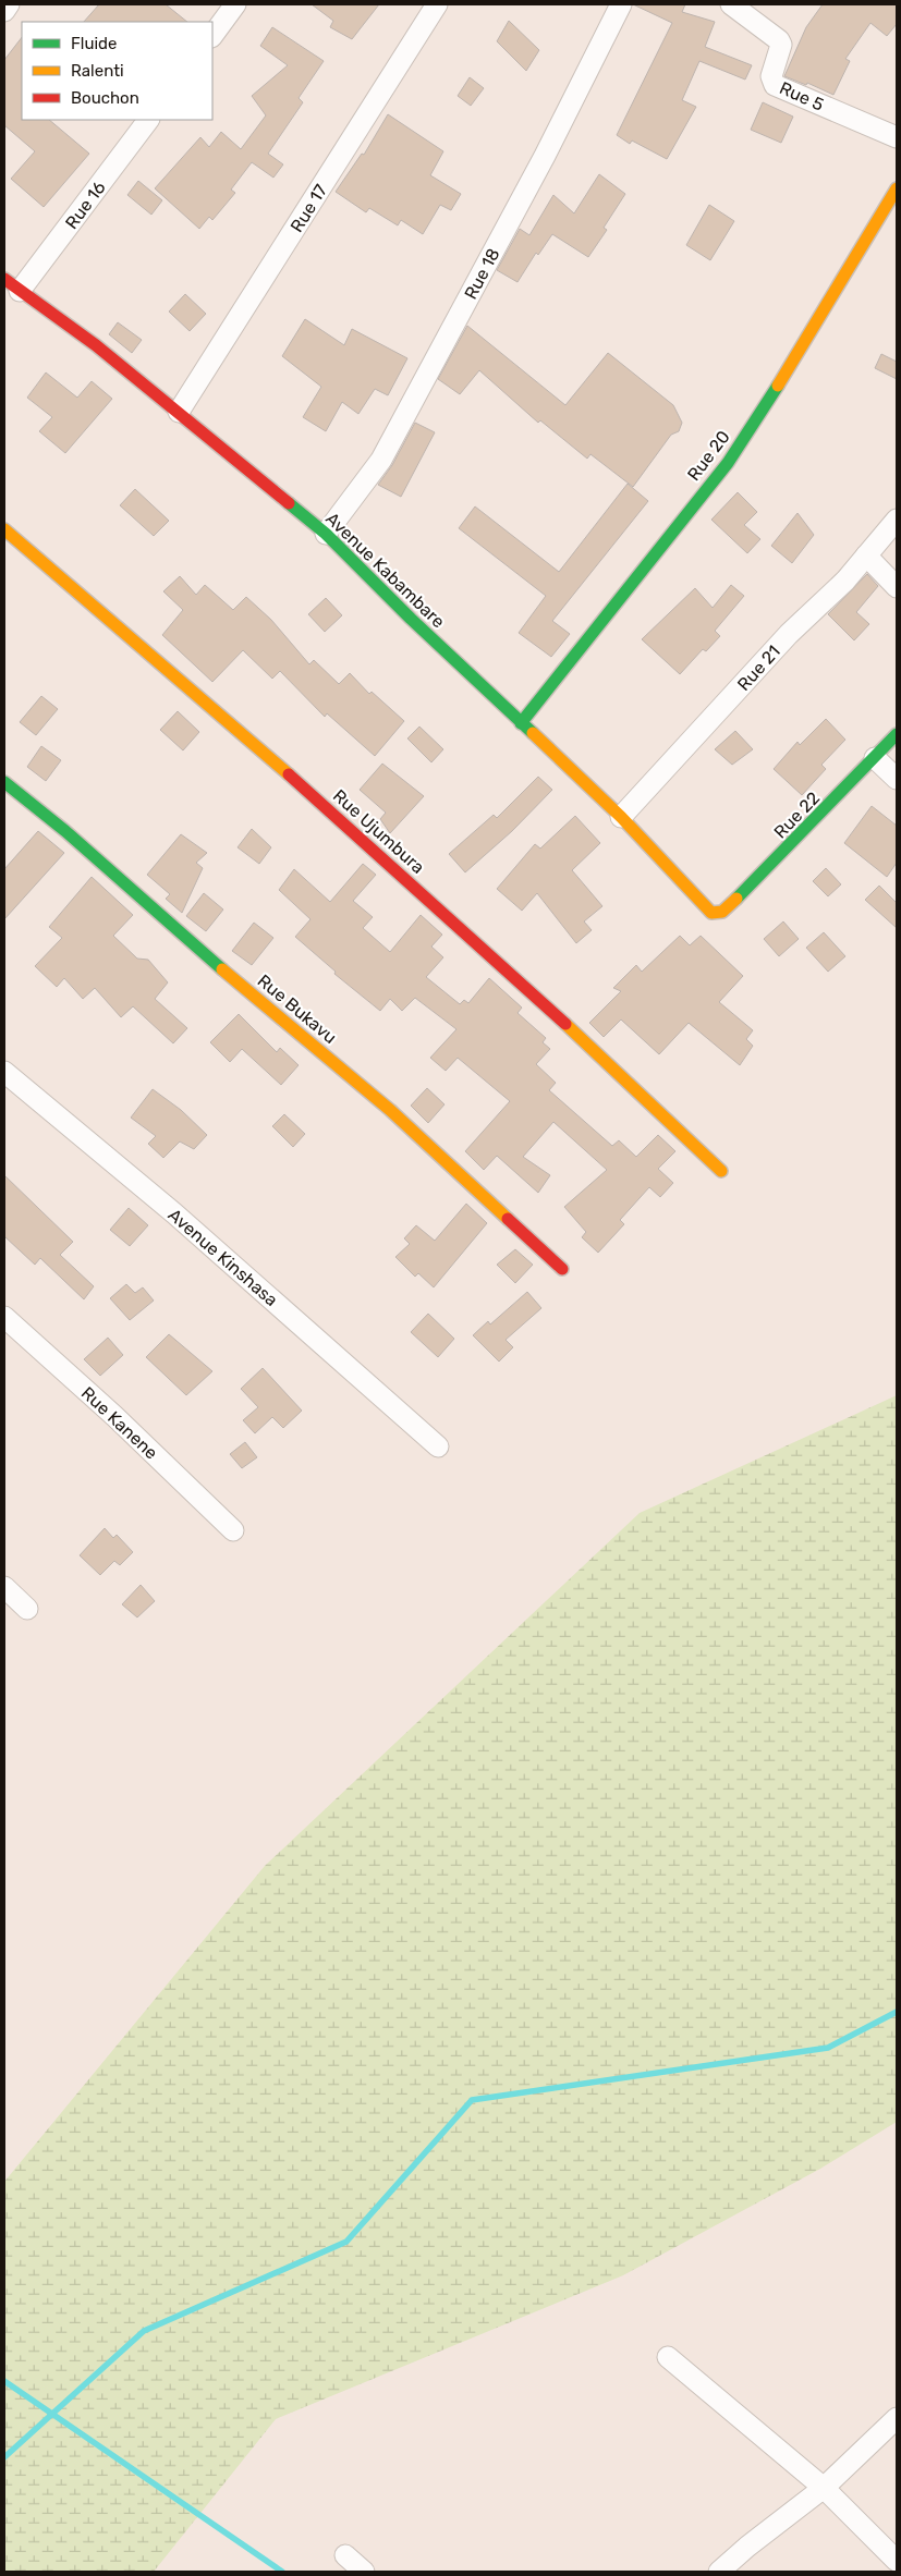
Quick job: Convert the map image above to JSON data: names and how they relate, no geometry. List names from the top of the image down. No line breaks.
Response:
{"streets":{"street":["Rue 5","Rue 16","Rue 17","Rue 18","Rue 20","Avenue Kabambare","Rue 21","Rue 22","Rue Ujumbura","Rue Bukavu","Avenue Kinshasa","Rue Kanene"]},"crossings":[["Rue 16","Avenue Kabambare"],["Rue 17","Avenue Kabambare"],["Rue 18","Avenue Kabambare"],["Rue 20","Avenue Kabambare"],["Avenue Kabambare","Rue 21"],["Avenue Kabambare","Rue 22"]],"legend":["Fluide","Ralenti","Bouchon"]}
